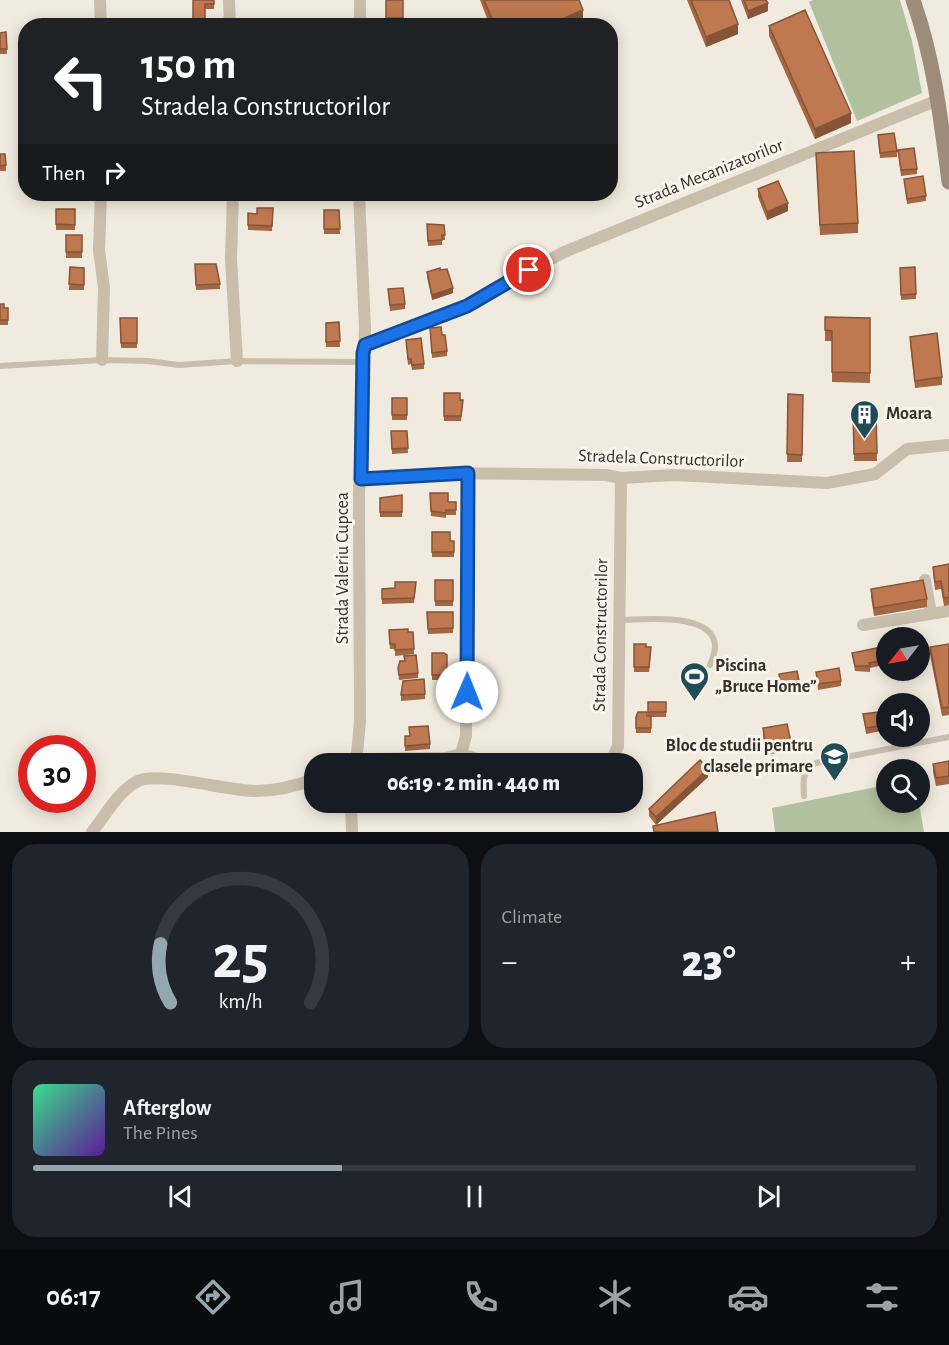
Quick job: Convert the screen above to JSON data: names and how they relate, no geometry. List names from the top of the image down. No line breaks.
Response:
{"streets":{"street":["Strada Mecanizatorilor","Stradela Constructorilor","Strada Valeriu Cupcea","Strada Constructorilor"]},"crossings":[["Strada Mecanizatorilor","Strada Valeriu Cupcea"],["Stradela Constructorilor","Strada Valeriu Cupcea"],["Stradela Constructorilor","Strada Constructorilor"]],"places":{"building":["Moara"],"sports":["Piscina „Bruce Home”"],"school or university":["Bloc de studii pentru clasele primare"]},"north":"bottom left","page":{"turn":["150 m","Stradela Constructorilor"],"then":"Then","limit":"30","trip":"06:19 · 2 min · 440 m","tile":"Climate","heat":["−","23°","+"],"song":["Afterglow","The Pines"],"tabs":"06:17","gauge":["25","km/h"]}}
